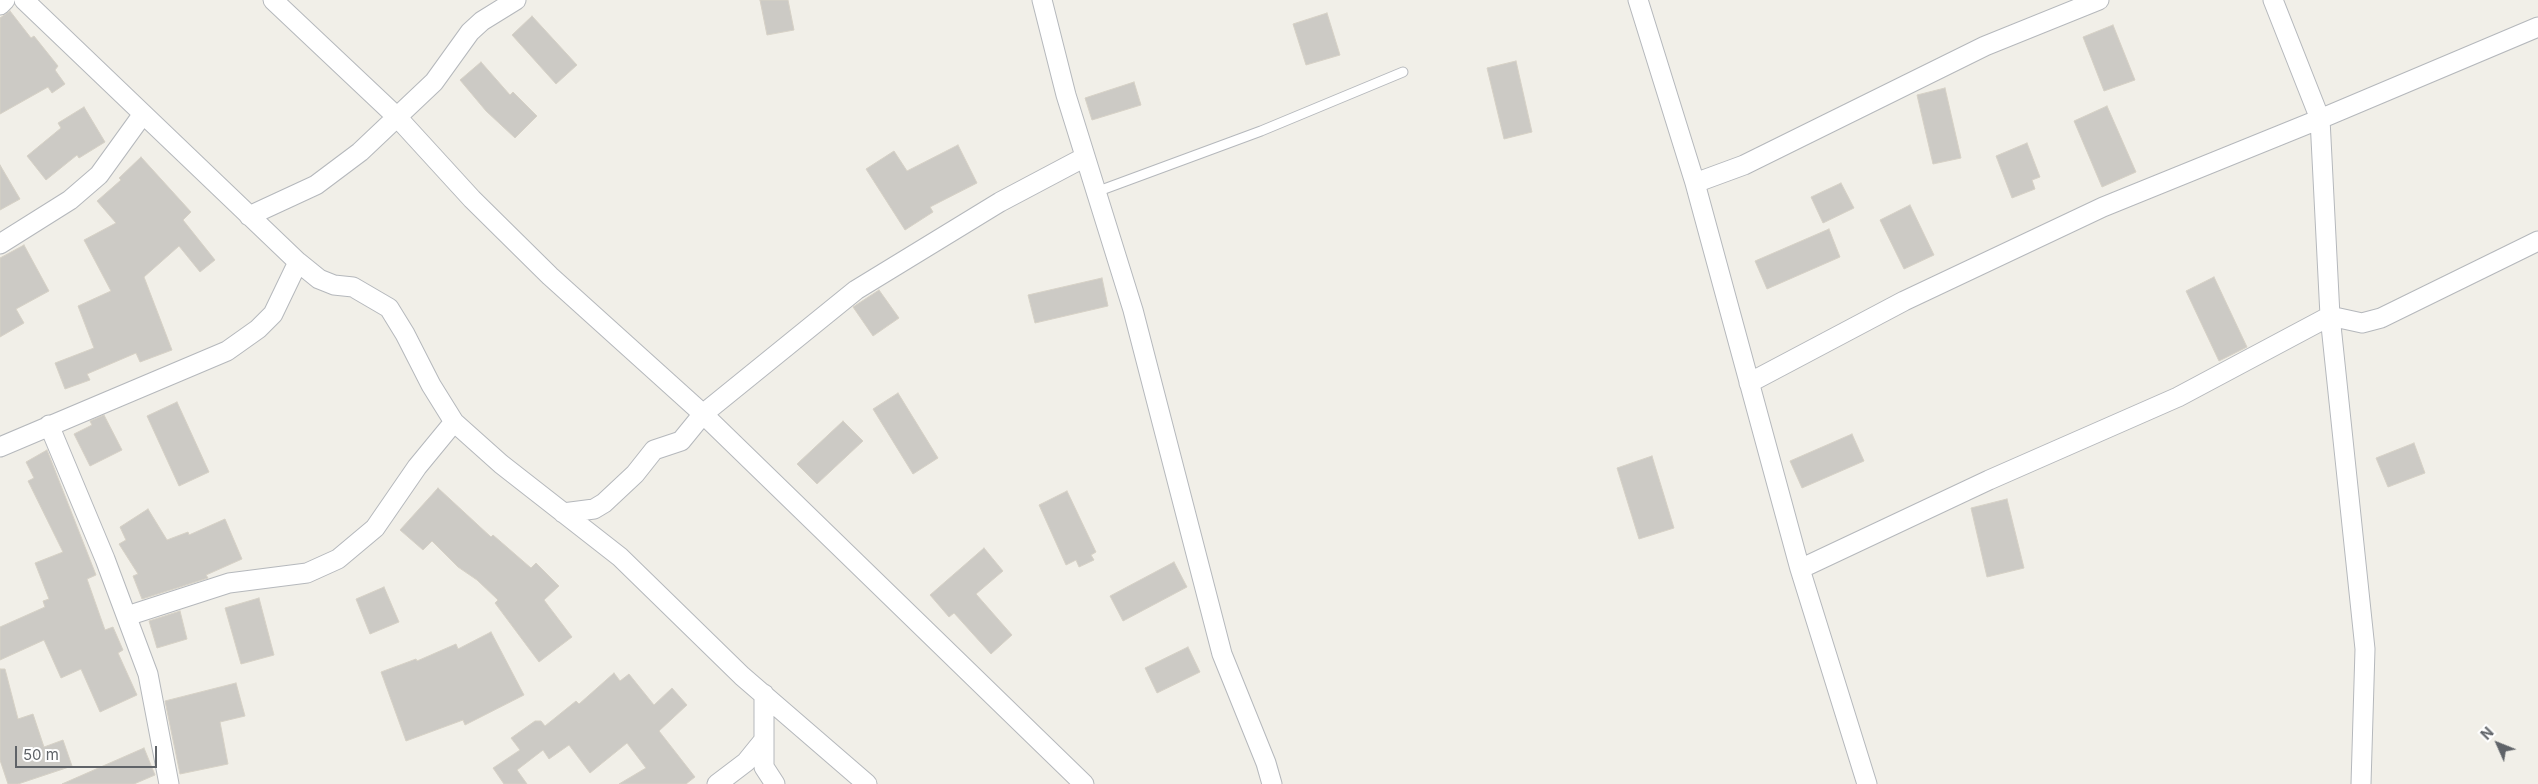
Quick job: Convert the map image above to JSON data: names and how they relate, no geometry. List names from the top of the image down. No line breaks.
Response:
{"scale_bar":"50 m","north":"top left"}
